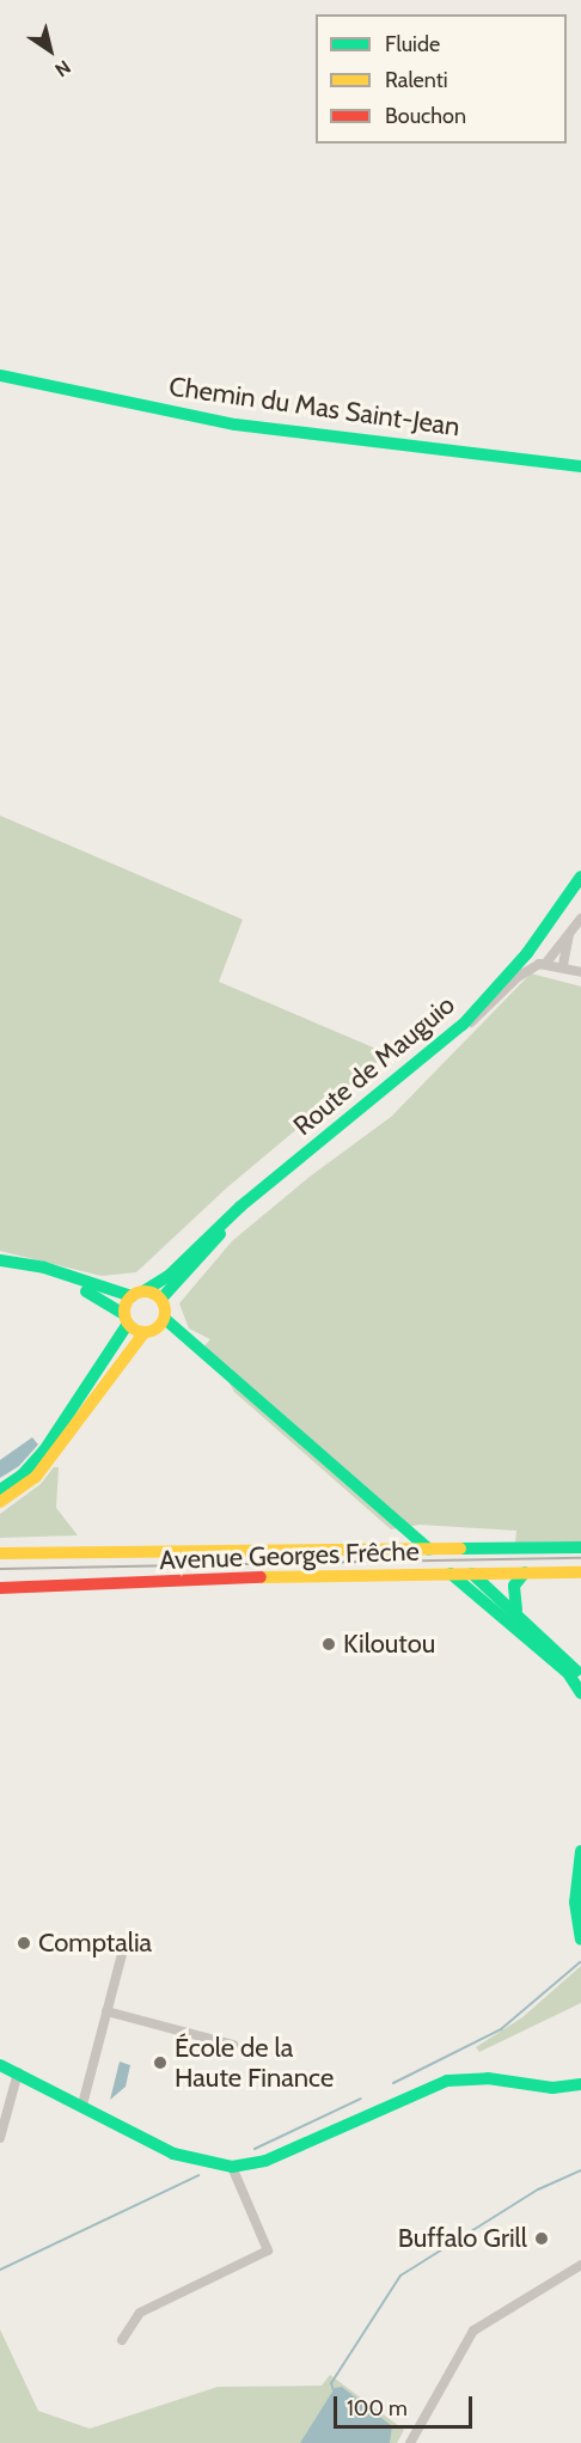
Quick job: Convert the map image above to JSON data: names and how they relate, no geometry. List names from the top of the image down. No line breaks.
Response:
{"streets":{"main road":["Chemin du Mas Saint-Jean","Route de Mauguio","Avenue Georges Frêche"]},"places":["Kiloutou","Comptalia","École de la Haute Finance","Buffalo Grill"],"legend":["Fluide","Ralenti","Bouchon"],"scale_bar":"100 m","north":"bottom right"}
